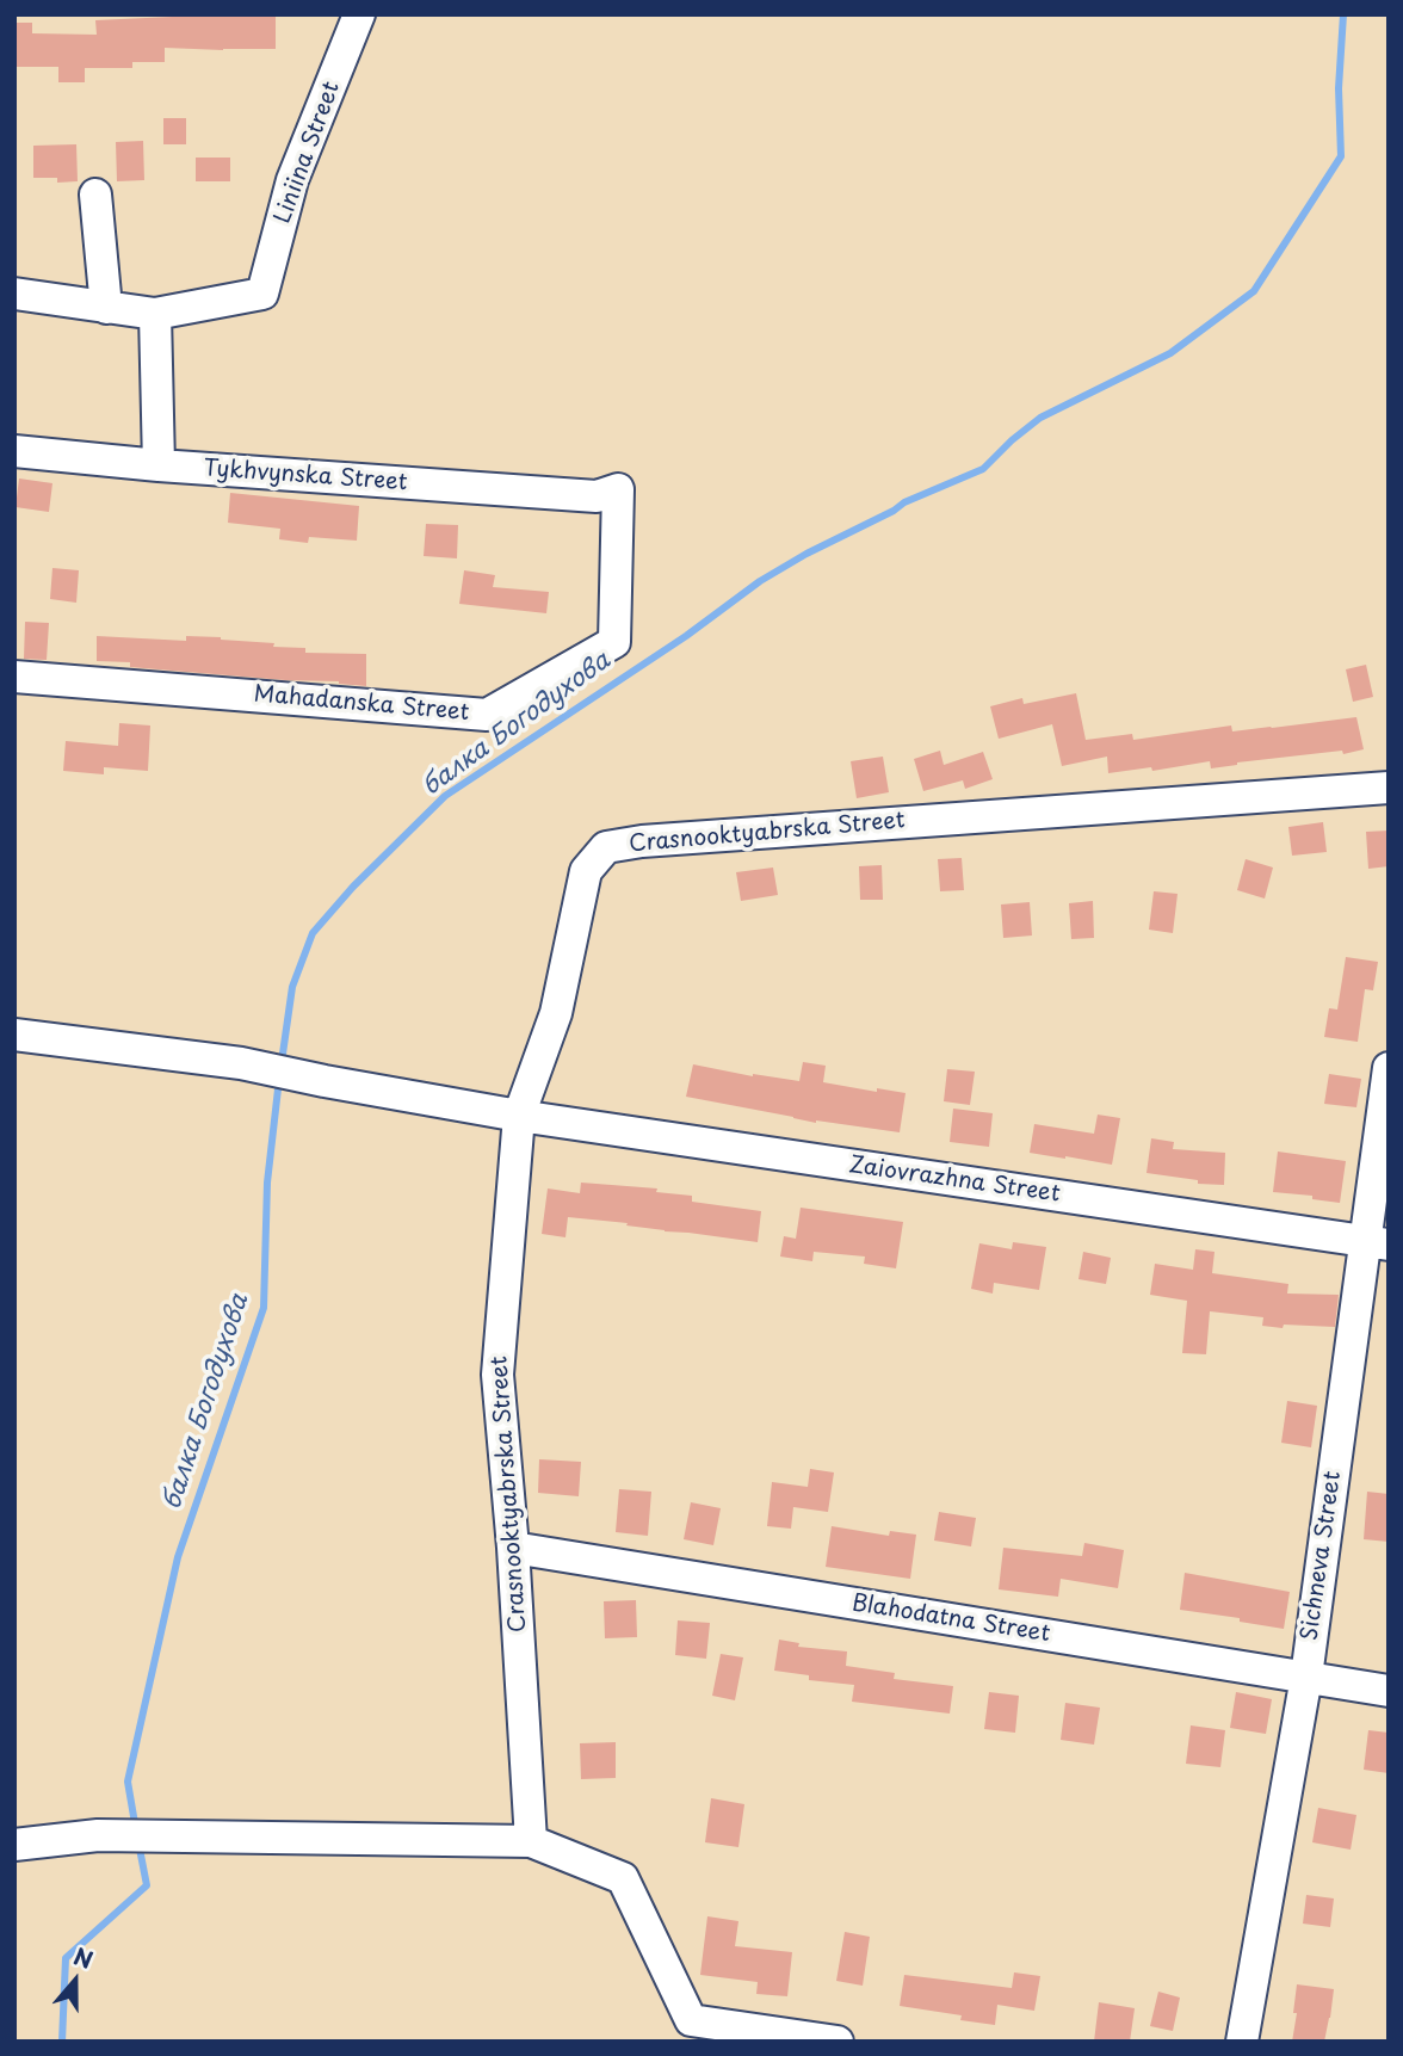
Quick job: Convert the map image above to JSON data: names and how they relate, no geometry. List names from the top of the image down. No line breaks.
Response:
{"streets":{"street":["Liniina Street","Tykhvynska Street","Mahadanska Street","Crasnooktyabrska Street","Zaiovrazhna Street","Sichneva Street","Blahodatna Street"]},"crossings":[["Tykhvynska Street","Mahadanska Street"],["Crasnooktyabrska Street","Zaiovrazhna Street"],["Crasnooktyabrska Street","Blahodatna Street"],["Zaiovrazhna Street","Sichneva Street"],["Sichneva Street","Blahodatna Street"]],"water":["балка Богодухова"],"north":"top"}
